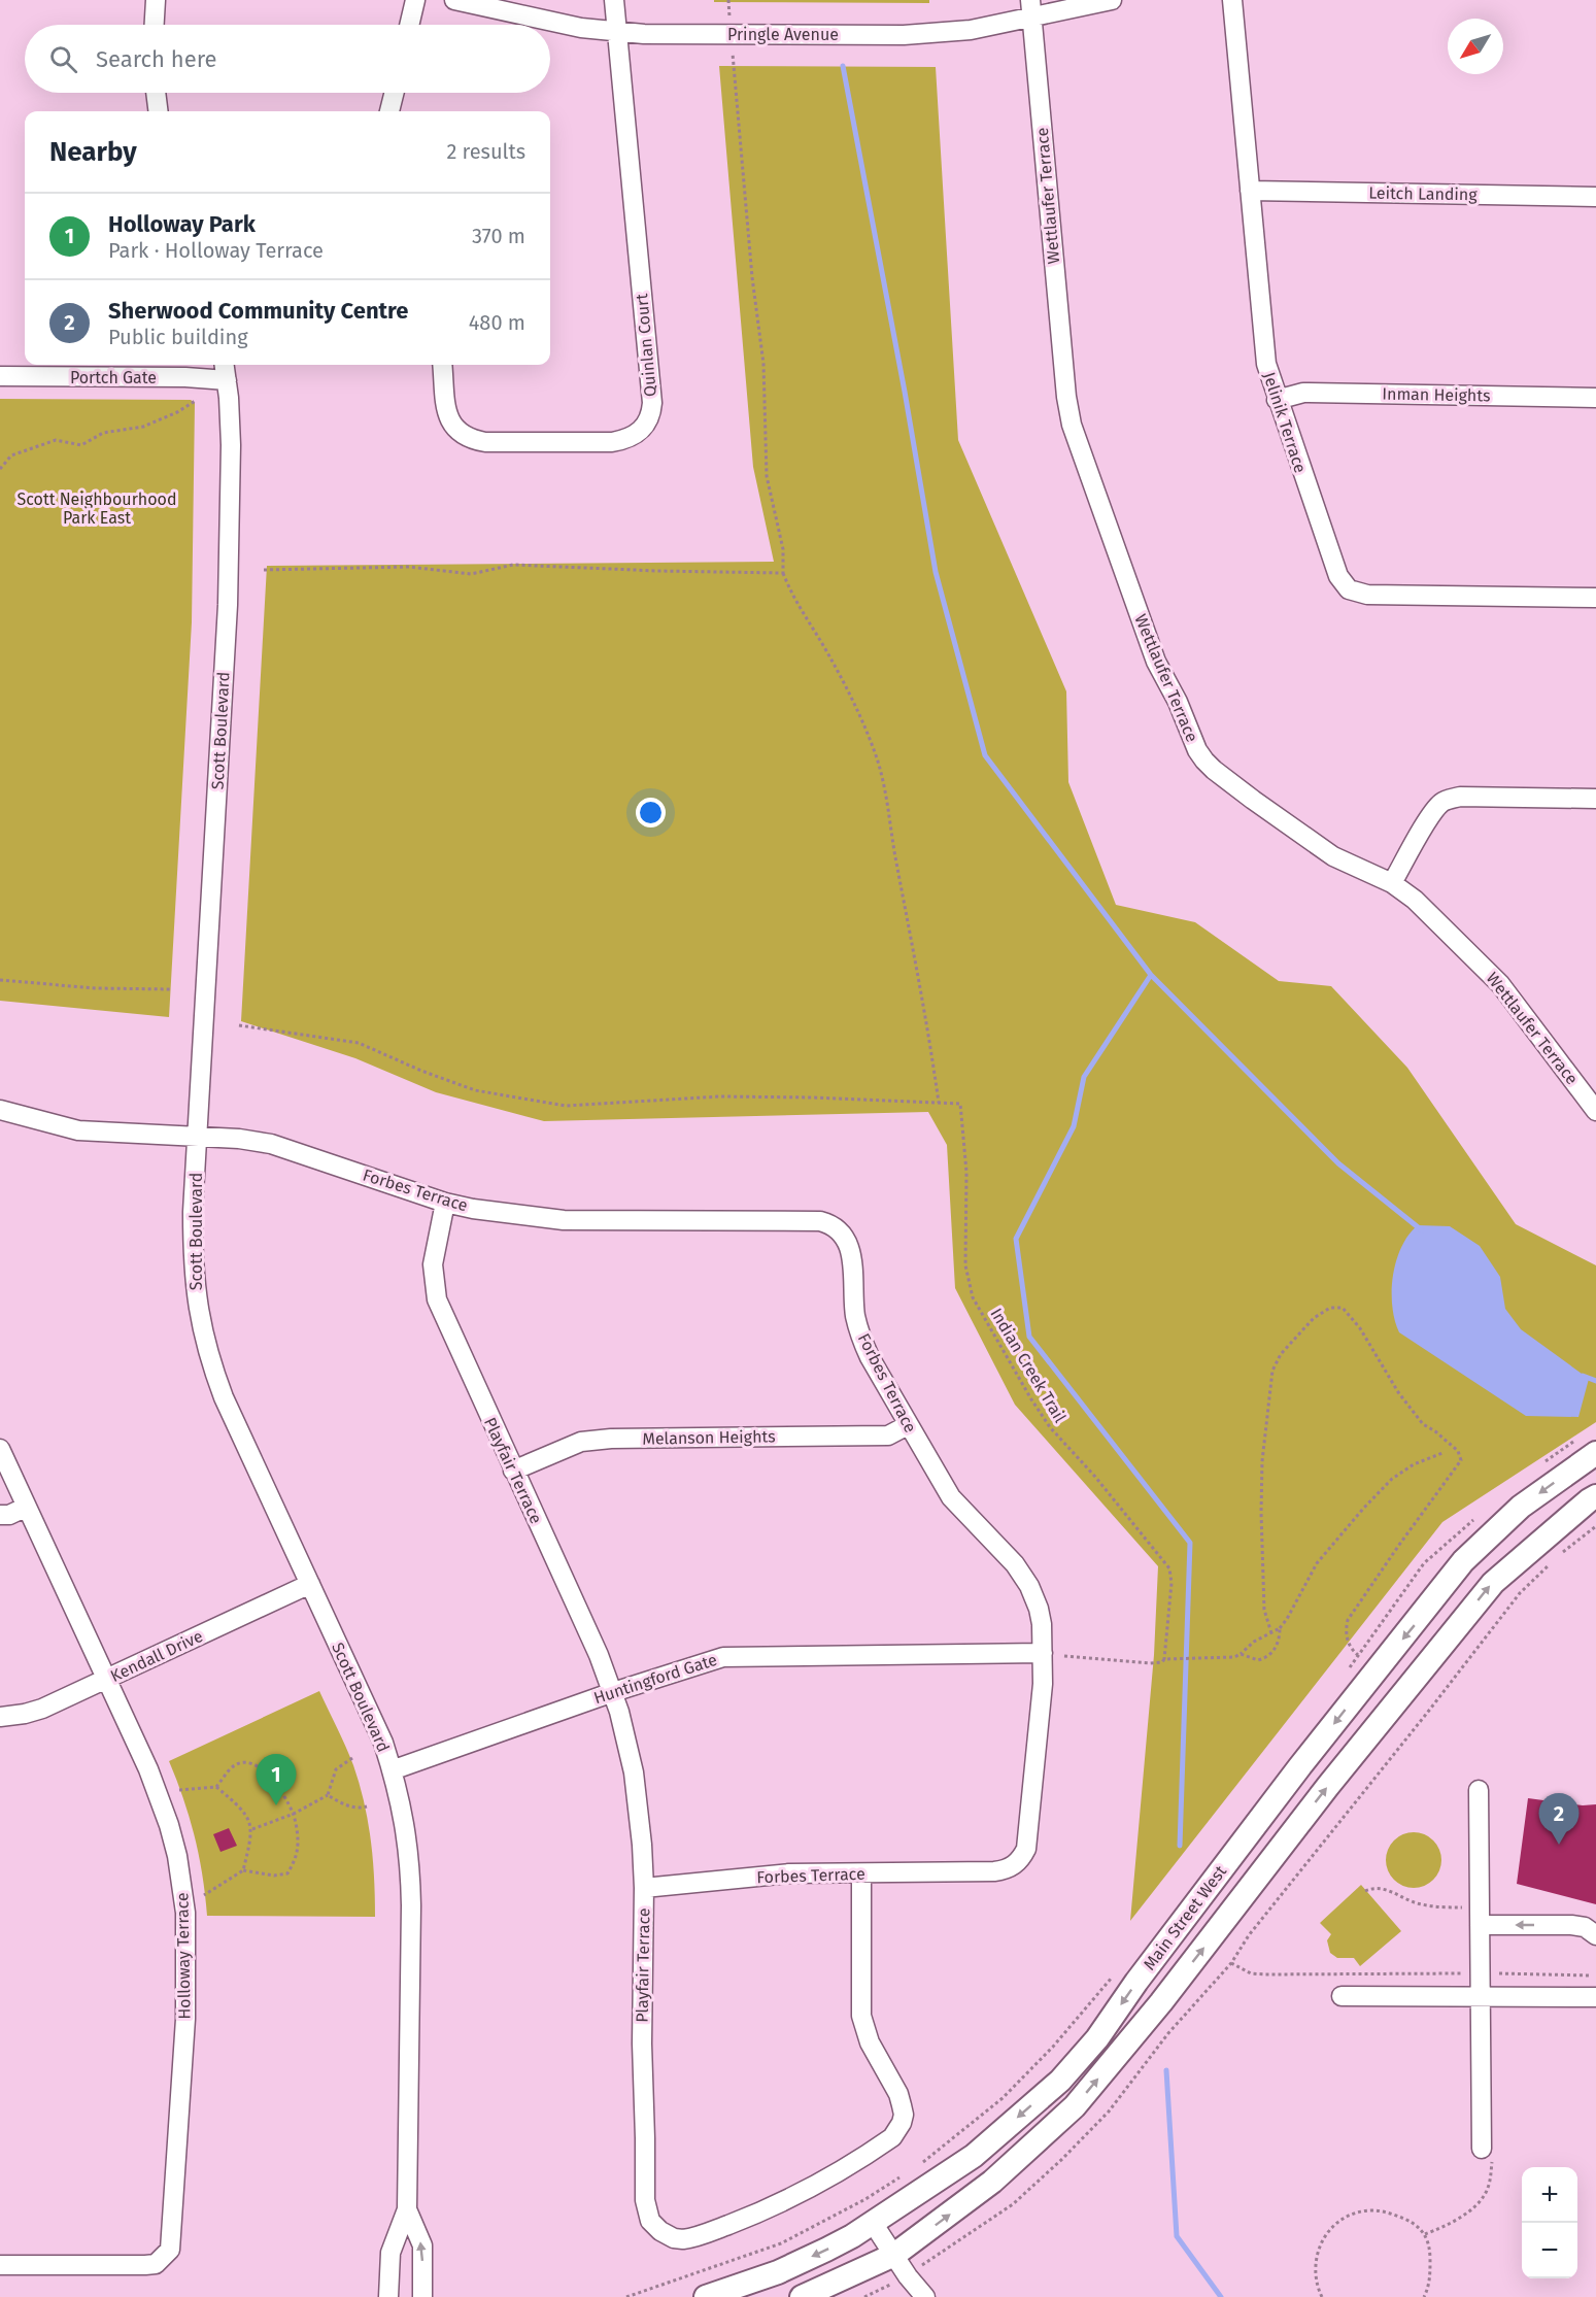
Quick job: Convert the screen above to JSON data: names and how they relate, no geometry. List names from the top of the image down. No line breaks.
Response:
{"streets":{"main road":["Main Street West"],"street":["Pringle Avenue","Leitch Landing","Wettlaufer Terrace","Quinlan Court","Portch Gate","Inman Heights","Jelinik Terrace","Scott Boulevard","Forbes Terrace","Melanson Heights","Playfair Terrace","Kendall Drive","Huntingford Gate","Holloway Terrace"],"path":["Indian Creek Trail"]},"crossings":[["Pringle Avenue","Wettlaufer Terrace"],["Pringle Avenue","Quinlan Court"],["Leitch Landing","Jelinik Terrace"],["Portch Gate","Scott Boulevard"],["Inman Heights","Jelinik Terrace"],["Scott Boulevard","Forbes Terrace"],["Scott Boulevard","Kendall Drive"],["Scott Boulevard","Huntingford Gate"],["Forbes Terrace","Melanson Heights"],["Forbes Terrace","Playfair Terrace"],["Forbes Terrace","Huntingford Gate"],["Melanson Heights","Playfair Terrace"],["Playfair Terrace","Huntingford Gate"],["Kendall Drive","Holloway Terrace"]],"parks":["Scott Neighbourhood Park East"],"north":"bottom left","page":{"search":"Search here","heading":["Nearby","2 results"],"list":[{"mark":"1","name":"Holloway Park","note":"Park · Holloway Terrace","value":"370 m"},{"mark":"2","name":"Sherwood Community Centre","note":"Public building","value":"480 m"}],"pins":["1","2"],"map_buttons":["+","−"]}}
